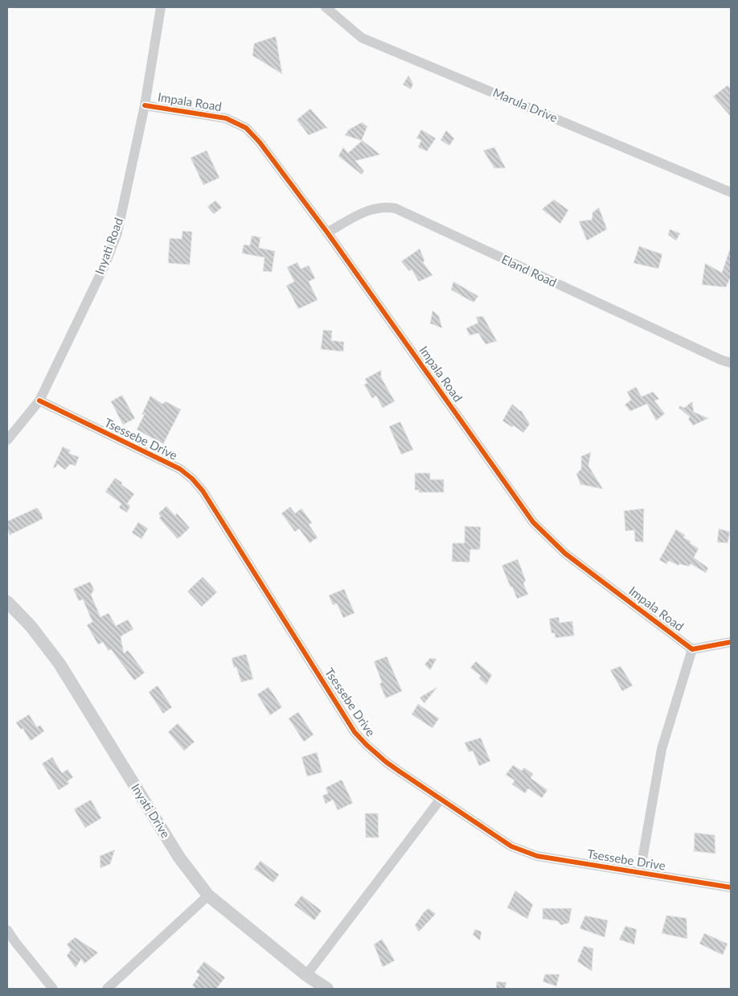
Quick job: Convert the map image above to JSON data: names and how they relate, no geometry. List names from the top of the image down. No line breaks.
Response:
{"streets":{"street":["Impala Road","Marula Drive","Inyati Road","Eland Road","Tsessebe Drive","Inyati Drive"]},"crossings":[["Impala Road","Inyati Road"],["Impala Road","Eland Road"],["Inyati Road","Tsessebe Drive"]]}
